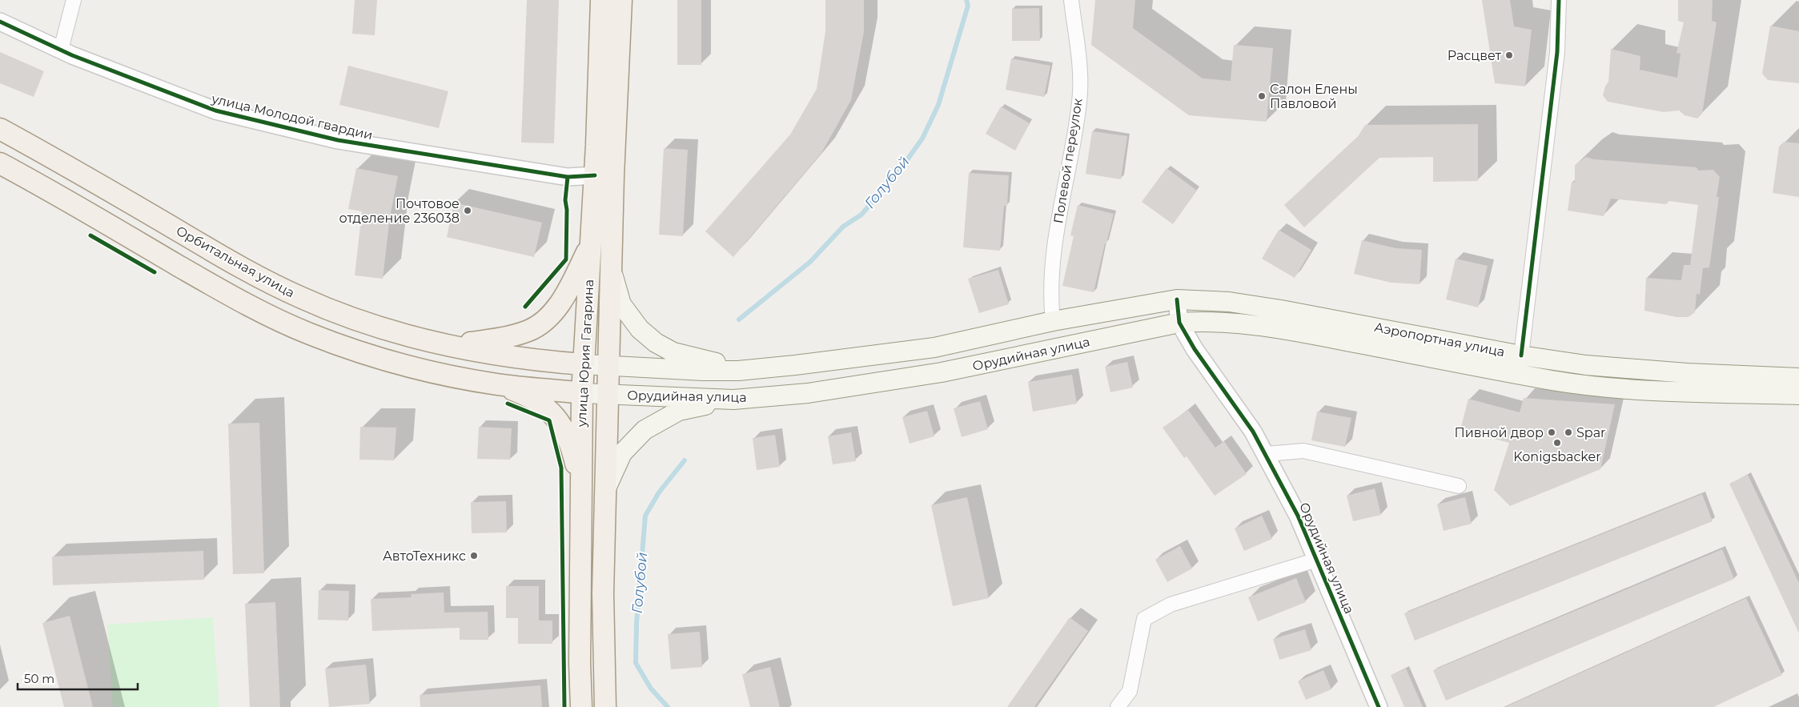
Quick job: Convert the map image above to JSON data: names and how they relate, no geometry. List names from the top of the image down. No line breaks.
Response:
{"streets":{"main road":["Орбитальная улица","Аэропортная улица","улица Юрия Гагарина","Орудийная улица"],"street":["улица Молодой гвардии","Полевой переулок"]},"crossings":[["улица Молодой гвардии","улица Юрия Гагарина"],["Полевой переулок","Орудийная улица"],["Орбитальная улица","улица Юрия Гагарина"],["Орбитальная улица","Орудийная улица"],["Аэропортная улица","Орудийная улица"],["улица Юрия Гагарина","Орудийная улица"]],"water":["Голубой"],"places":["Расцвет","Салон Елены Павловой","Почтовое отделение 236038","Пивной двор","Spar","Konigsbacker","АвтоТехникс"],"scale_bar":"50 m"}
